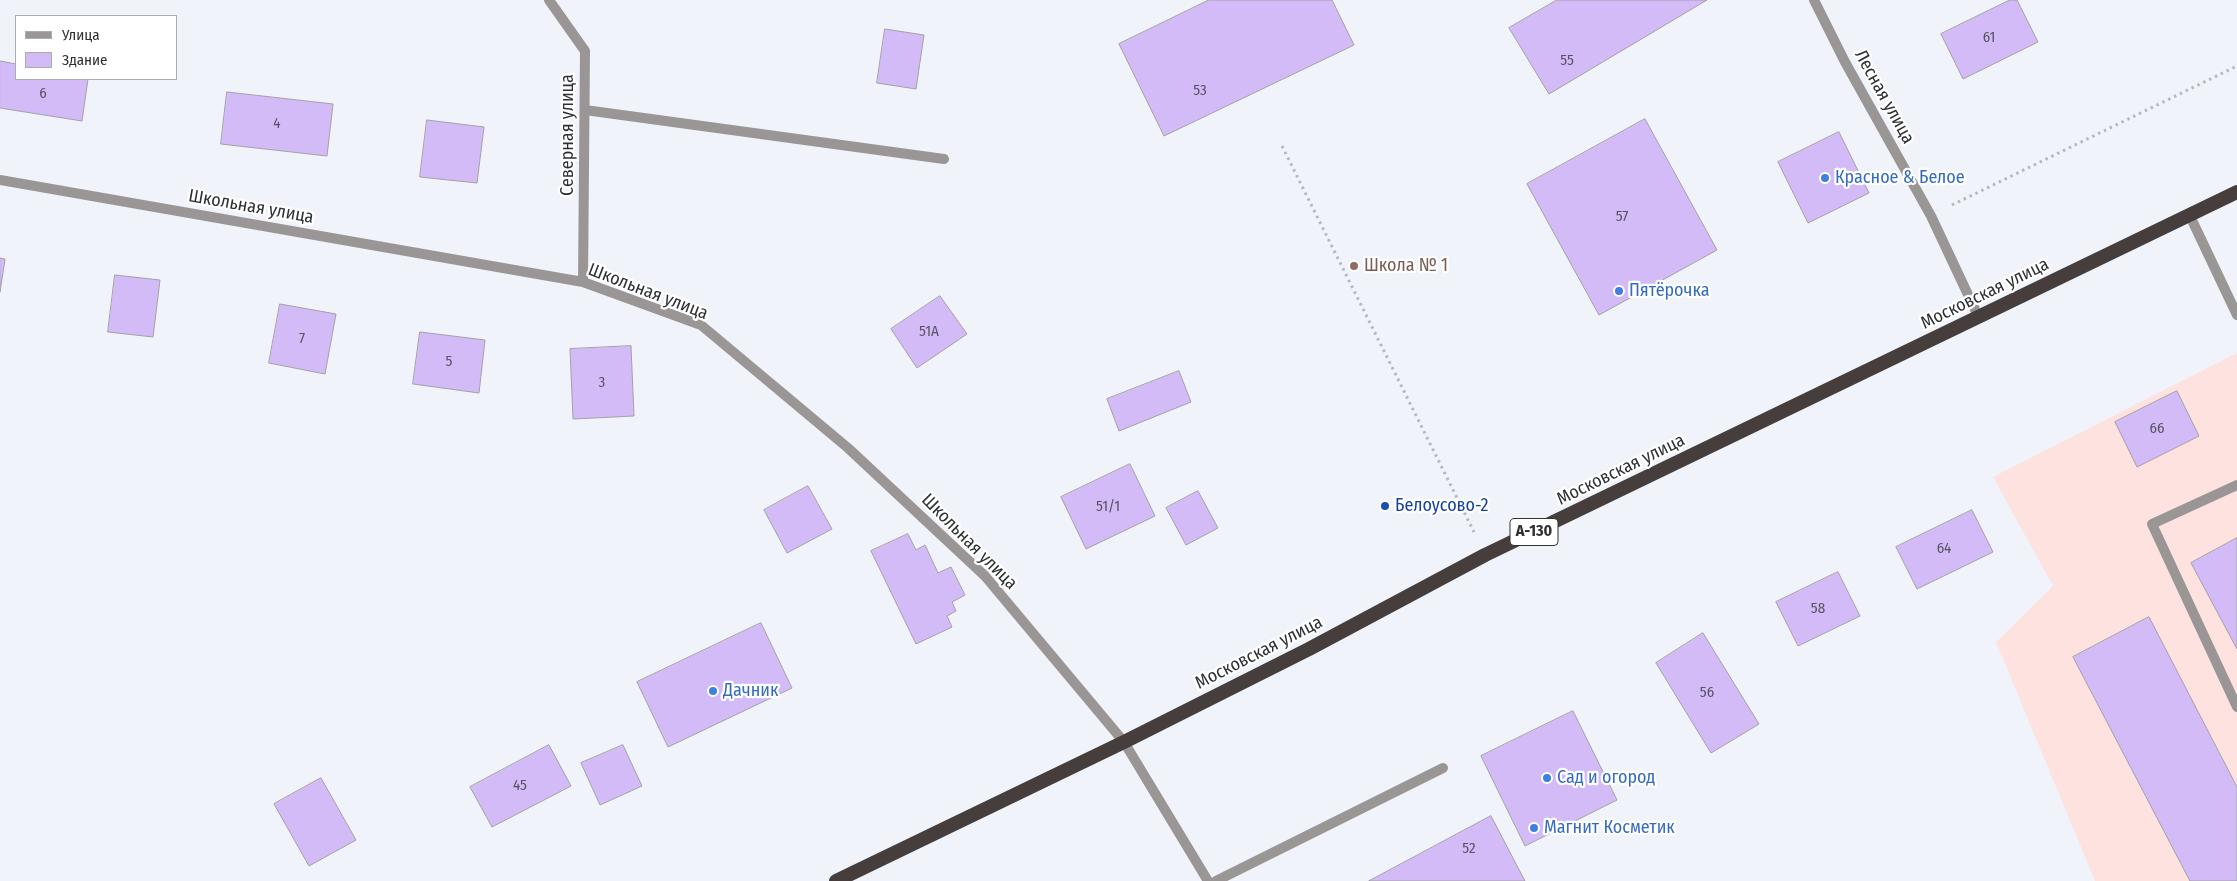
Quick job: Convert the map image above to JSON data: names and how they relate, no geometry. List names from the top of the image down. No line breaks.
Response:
{"streets":{"highway":["Московская улица","А-130"],"street":["Лесная улица","Северная улица","Школьная улица"]},"crossings":[["Лесная улица","Московская улица"],["Северная улица","Школьная улица"],["Школьная улица","Московская улица"]],"places":["Красное & Белое","Школа № 1","Пятёрочка","Белоусово-2","Дачник","Сад и огород","Магнит Косметик"],"house_numbers":["61","55","53","6","4","57","51А","7","5","3","66","51/1","64","58","56","45","52"],"legend":["Улица","Здание"]}
